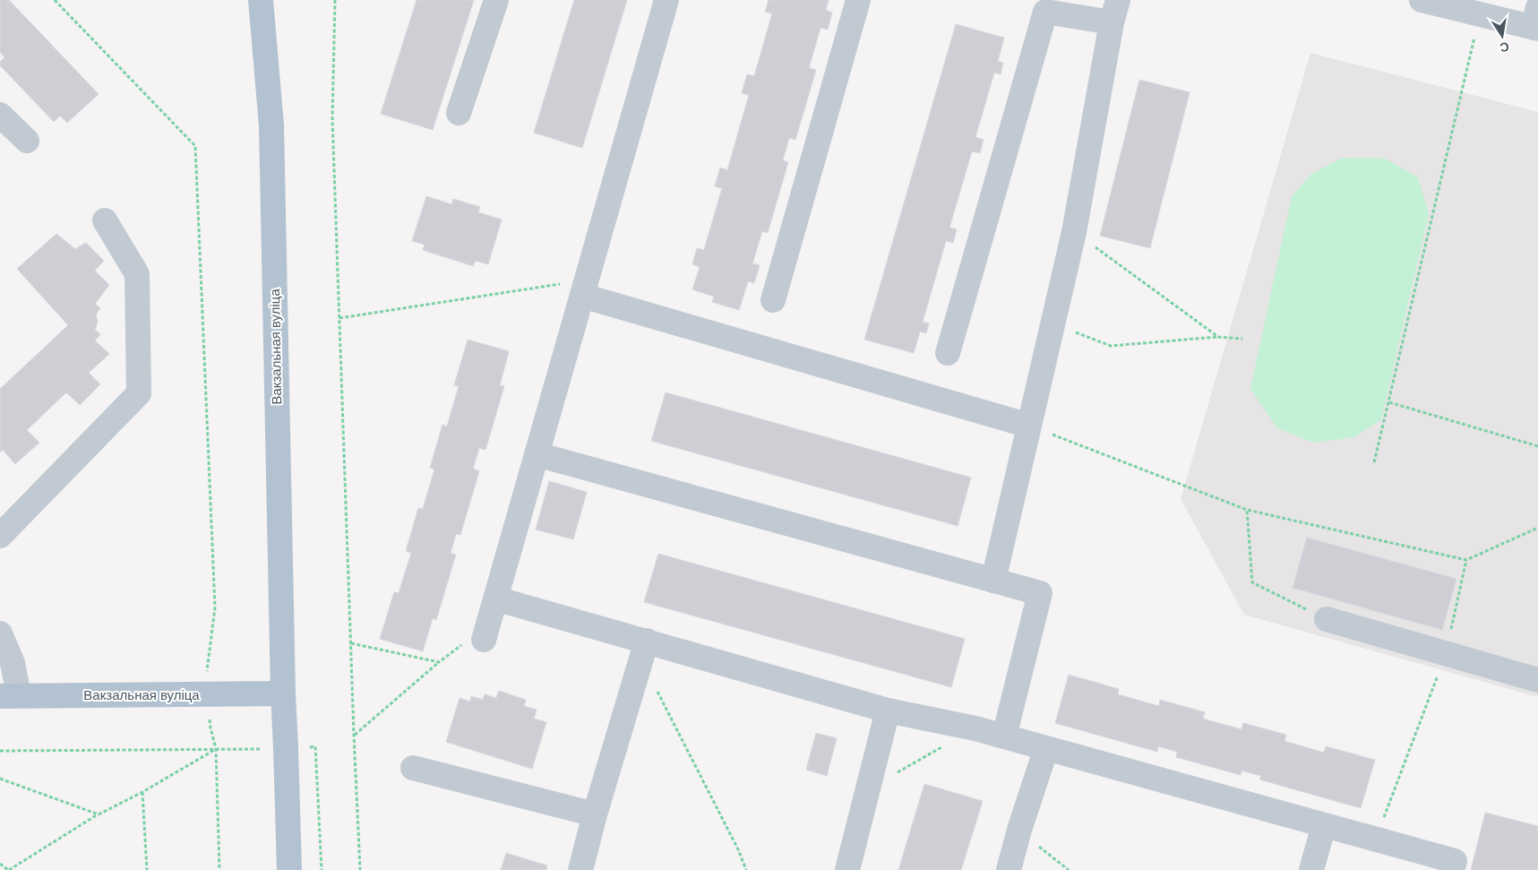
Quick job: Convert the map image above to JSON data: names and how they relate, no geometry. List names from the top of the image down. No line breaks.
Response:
{"streets":{"main road":["Вакзальная вуліца"]},"north":"bottom"}
